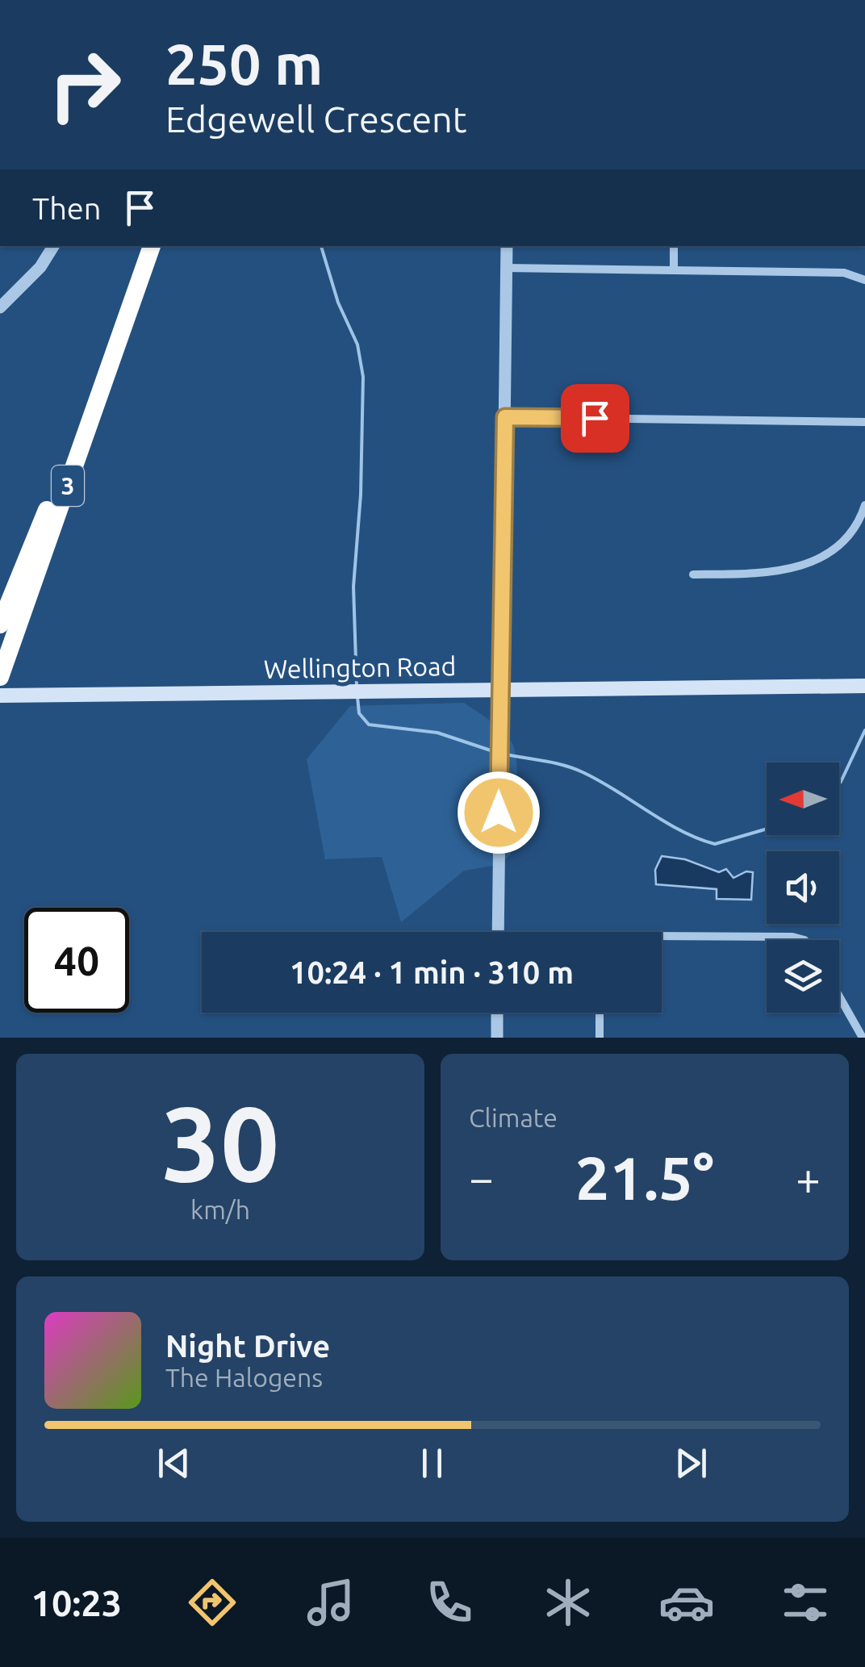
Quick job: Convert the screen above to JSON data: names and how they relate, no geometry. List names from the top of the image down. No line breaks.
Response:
{"streets":{"highway":["3"],"main road":["Wellington Road"]},"north":"left","page":{"turn":["250 m","Edgewell Crescent"],"then":"Then","limit":"40","trip":"10:24 · 1 min · 310 m","tile":[["30","km/h"],"Climate"],"heat":["−","21.5°","+"],"song":["Night Drive","The Halogens"],"tabs":"10:23"}}
